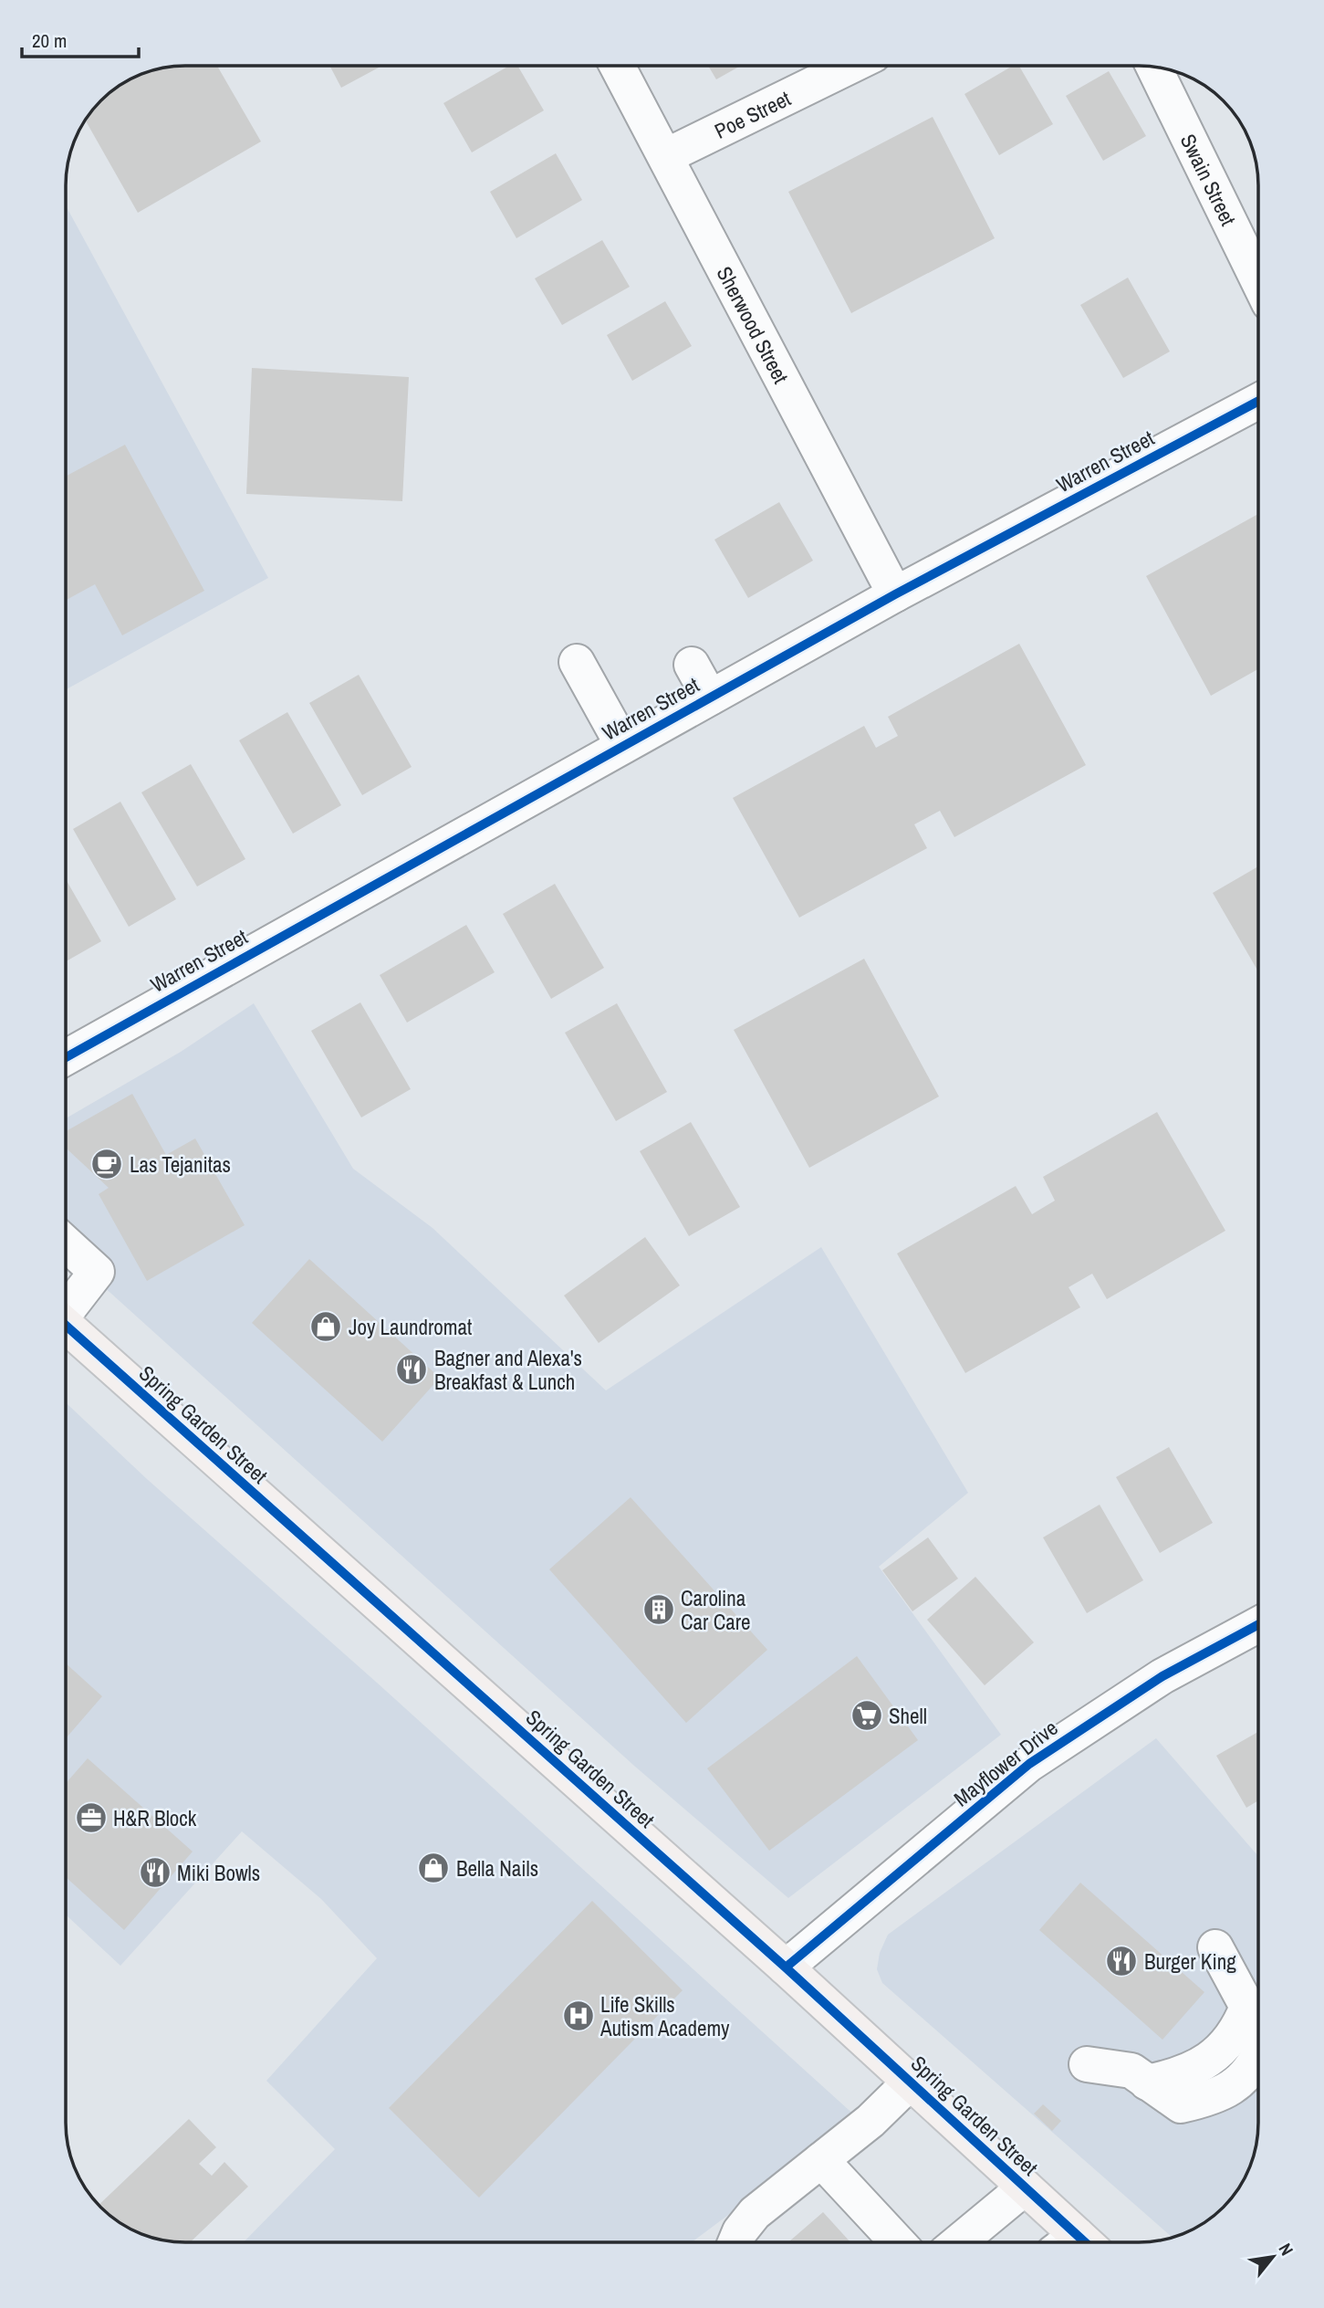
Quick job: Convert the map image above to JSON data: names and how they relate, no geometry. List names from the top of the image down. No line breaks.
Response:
{"streets":{"main road":["Spring Garden Street"],"street":["Poe Street","Swain Street","Sherwood Street","Warren Street","Mayflower Drive"]},"crossings":[["Poe Street","Sherwood Street"],["Sherwood Street","Warren Street"],["Spring Garden Street","Mayflower Drive"]],"places":{"cafe":["Las Tejanitas"],"shop":["Joy Laundromat","Bella Nails"],"restaurant":["Bagner and Alexa's Breakfast & Lunch","Miki Bowls","Burger King"],"building":["Carolina Car Care"],"supermarket":["Shell"],"office":["H&R Block"],"hospital":["Life Skills Autism Academy"]},"scale_bar":"20 m","north":"top right"}
